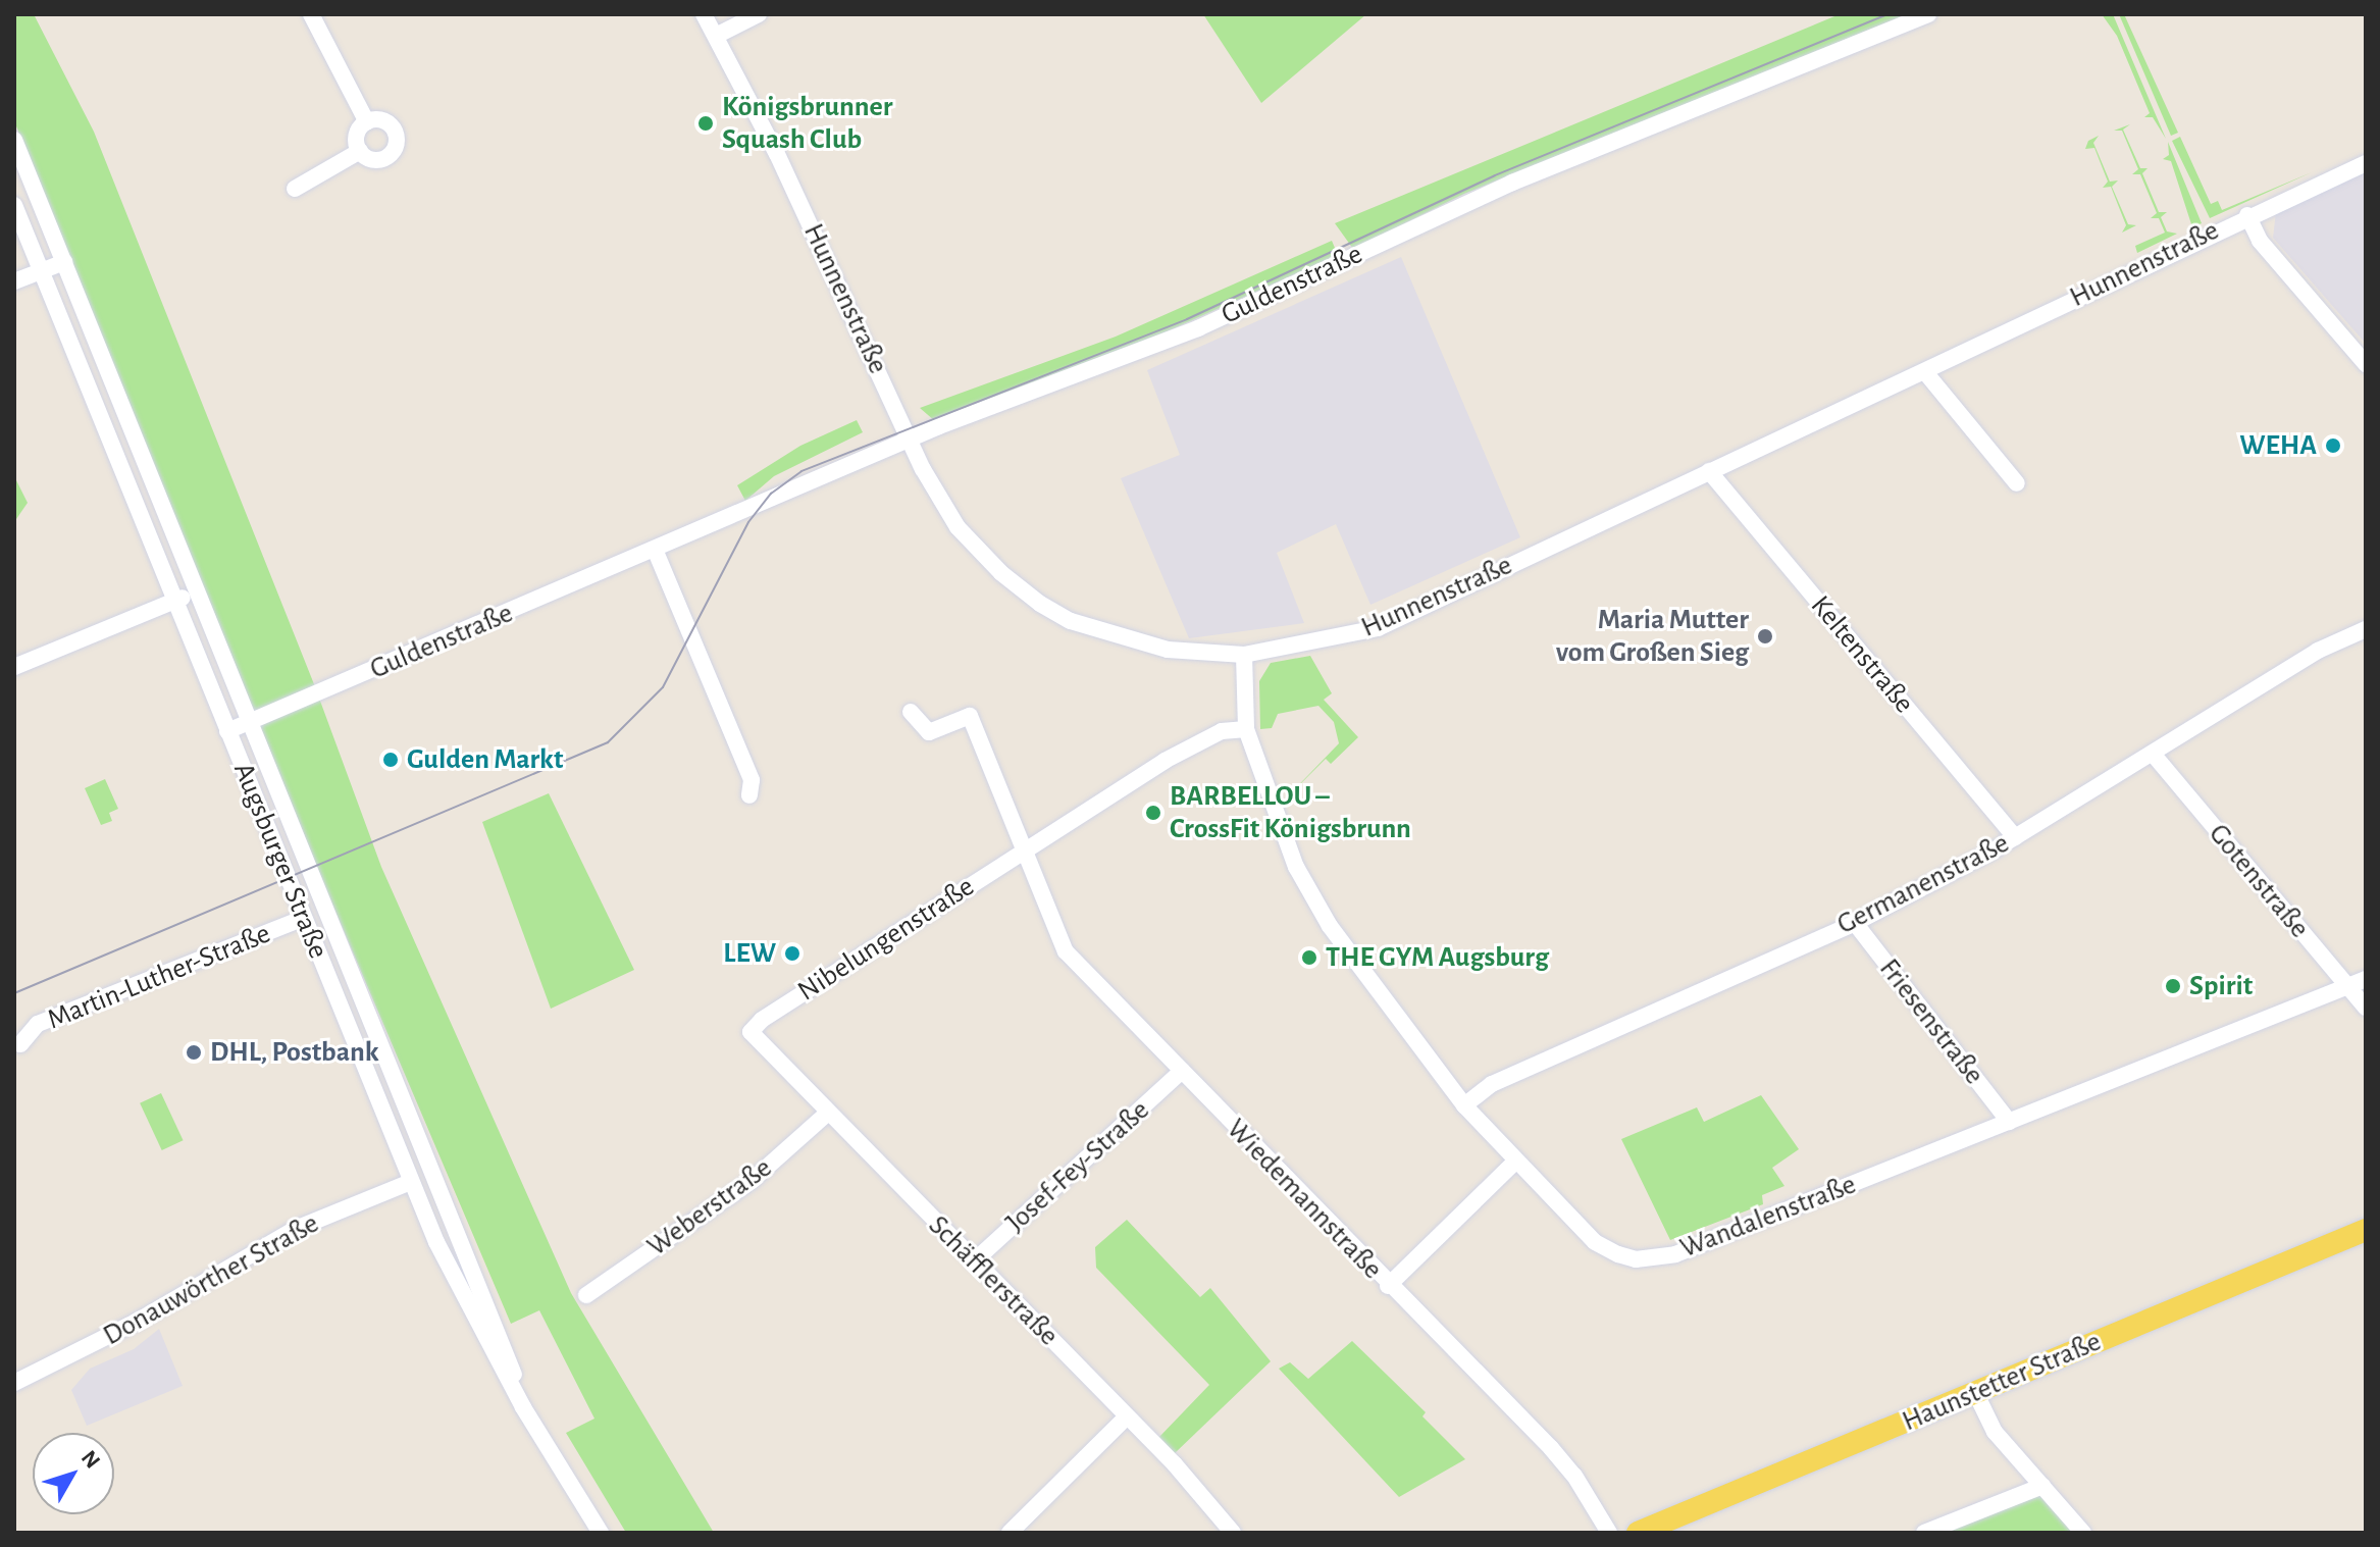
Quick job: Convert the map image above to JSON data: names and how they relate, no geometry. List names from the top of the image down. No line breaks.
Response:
{"streets":{"main road":["Haunstetter Straße"],"street":["Hunnenstraße","Guldenstraße","Keltenstraße","Augsburger Straße","Gotenstraße","Germanenstraße","Nibelungenstraße","Martin-Luther-Straße","Friesenstraße","Josef-Fey-Straße","Wiedemannstraße","Weberstraße","Wandalenstraße","Donauwörther Straße","Schäfflerstraße"]},"crossings":[["Hunnenstraße","Guldenstraße"],["Hunnenstraße","Keltenstraße"],["Hunnenstraße","Wandalenstraße"],["Guldenstraße","Augsburger Straße"],["Keltenstraße","Germanenstraße"],["Augsburger Straße","Martin-Luther-Straße"],["Augsburger Straße","Donauwörther Straße"],["Gotenstraße","Germanenstraße"],["Gotenstraße","Wandalenstraße"],["Germanenstraße","Friesenstraße"],["Germanenstraße","Wandalenstraße"],["Nibelungenstraße","Wiedemannstraße"],["Nibelungenstraße","Wandalenstraße"],["Nibelungenstraße","Schäfflerstraße"],["Friesenstraße","Wandalenstraße"],["Josef-Fey-Straße","Wiedemannstraße"],["Josef-Fey-Straße","Schäfflerstraße"],["Weberstraße","Schäfflerstraße"]],"places":["Königsbrunner Squash Club","WEHA","Maria Mutter vom Großen Sieg","Gulden Markt","BARBELLOU – CrossFit Königsbrunn","LEW","THE GYM Augsburg","Spirit","DHL, Postbank"],"north":"top right"}
